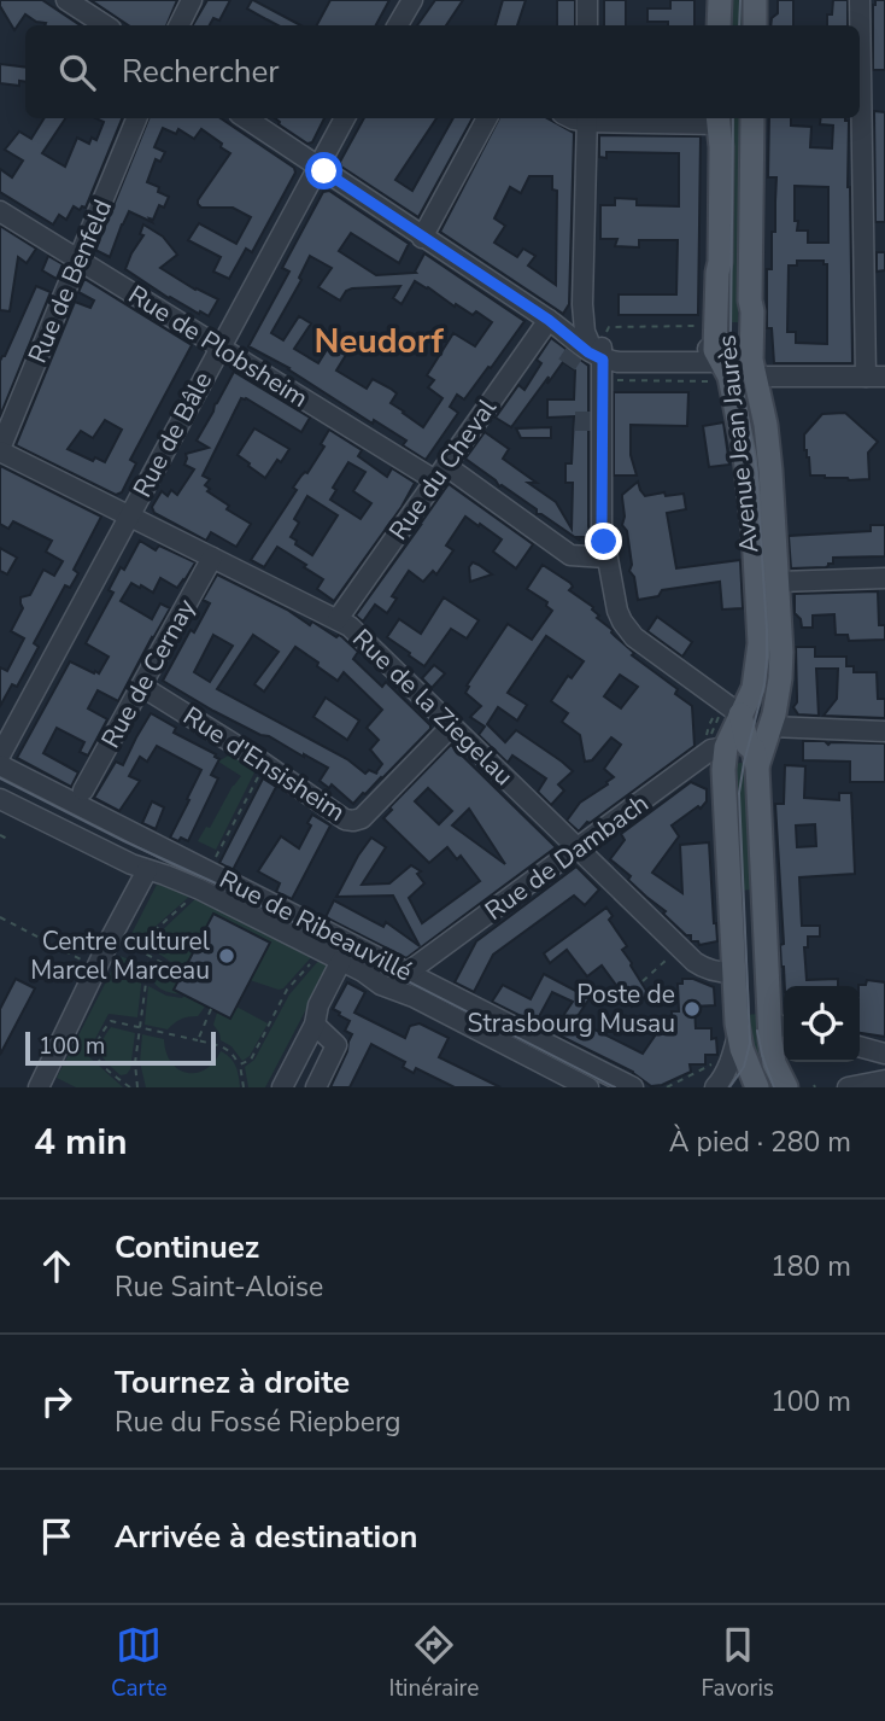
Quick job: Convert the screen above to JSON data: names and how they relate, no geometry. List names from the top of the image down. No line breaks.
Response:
{"streets":{"main road":["Avenue Jean Jaurès"],"street":["Rue de Benfeld","Rue de Plobsheim","Rue de Bâle","Rue du Cheval","Rue de Cernay","Rue de la Ziegelau","Rue d'Ensisheim","Rue de Dambach","Rue de Ribeauvillé"]},"crossings":[["Rue de Benfeld","Rue de Plobsheim"],["Rue de Benfeld","Rue de la Ziegelau"],["Rue de Plobsheim","Rue de Bâle"],["Rue de Plobsheim","Rue du Cheval"],["Rue de Bâle","Rue de la Ziegelau"],["Avenue Jean Jaurès","Rue de la Ziegelau"],["Avenue Jean Jaurès","Rue de Dambach"],["Rue du Cheval","Rue de la Ziegelau"],["Rue de Cernay","Rue de la Ziegelau"],["Rue de Cernay","Rue d'Ensisheim"],["Rue de la Ziegelau","Rue d'Ensisheim"],["Rue de la Ziegelau","Rue de Dambach"],["Rue de Dambach","Rue de Ribeauvillé"]],"districts":["Neudorf"],"places":["Centre culturel Marcel Marceau","Poste de Strasbourg Musau"],"scale_bar":"100 m","page":{"search":"Rechercher","scale":"100 m","heading":["4 min","À pied · 280 m"],"list":[["Continuez","Rue Saint-Aloïse","180 m"],["Tournez à droite","Rue du Fossé Riepberg","100 m"],"Arrivée à destination"],"nav":["Carte","Itinéraire","Favoris"]}}
